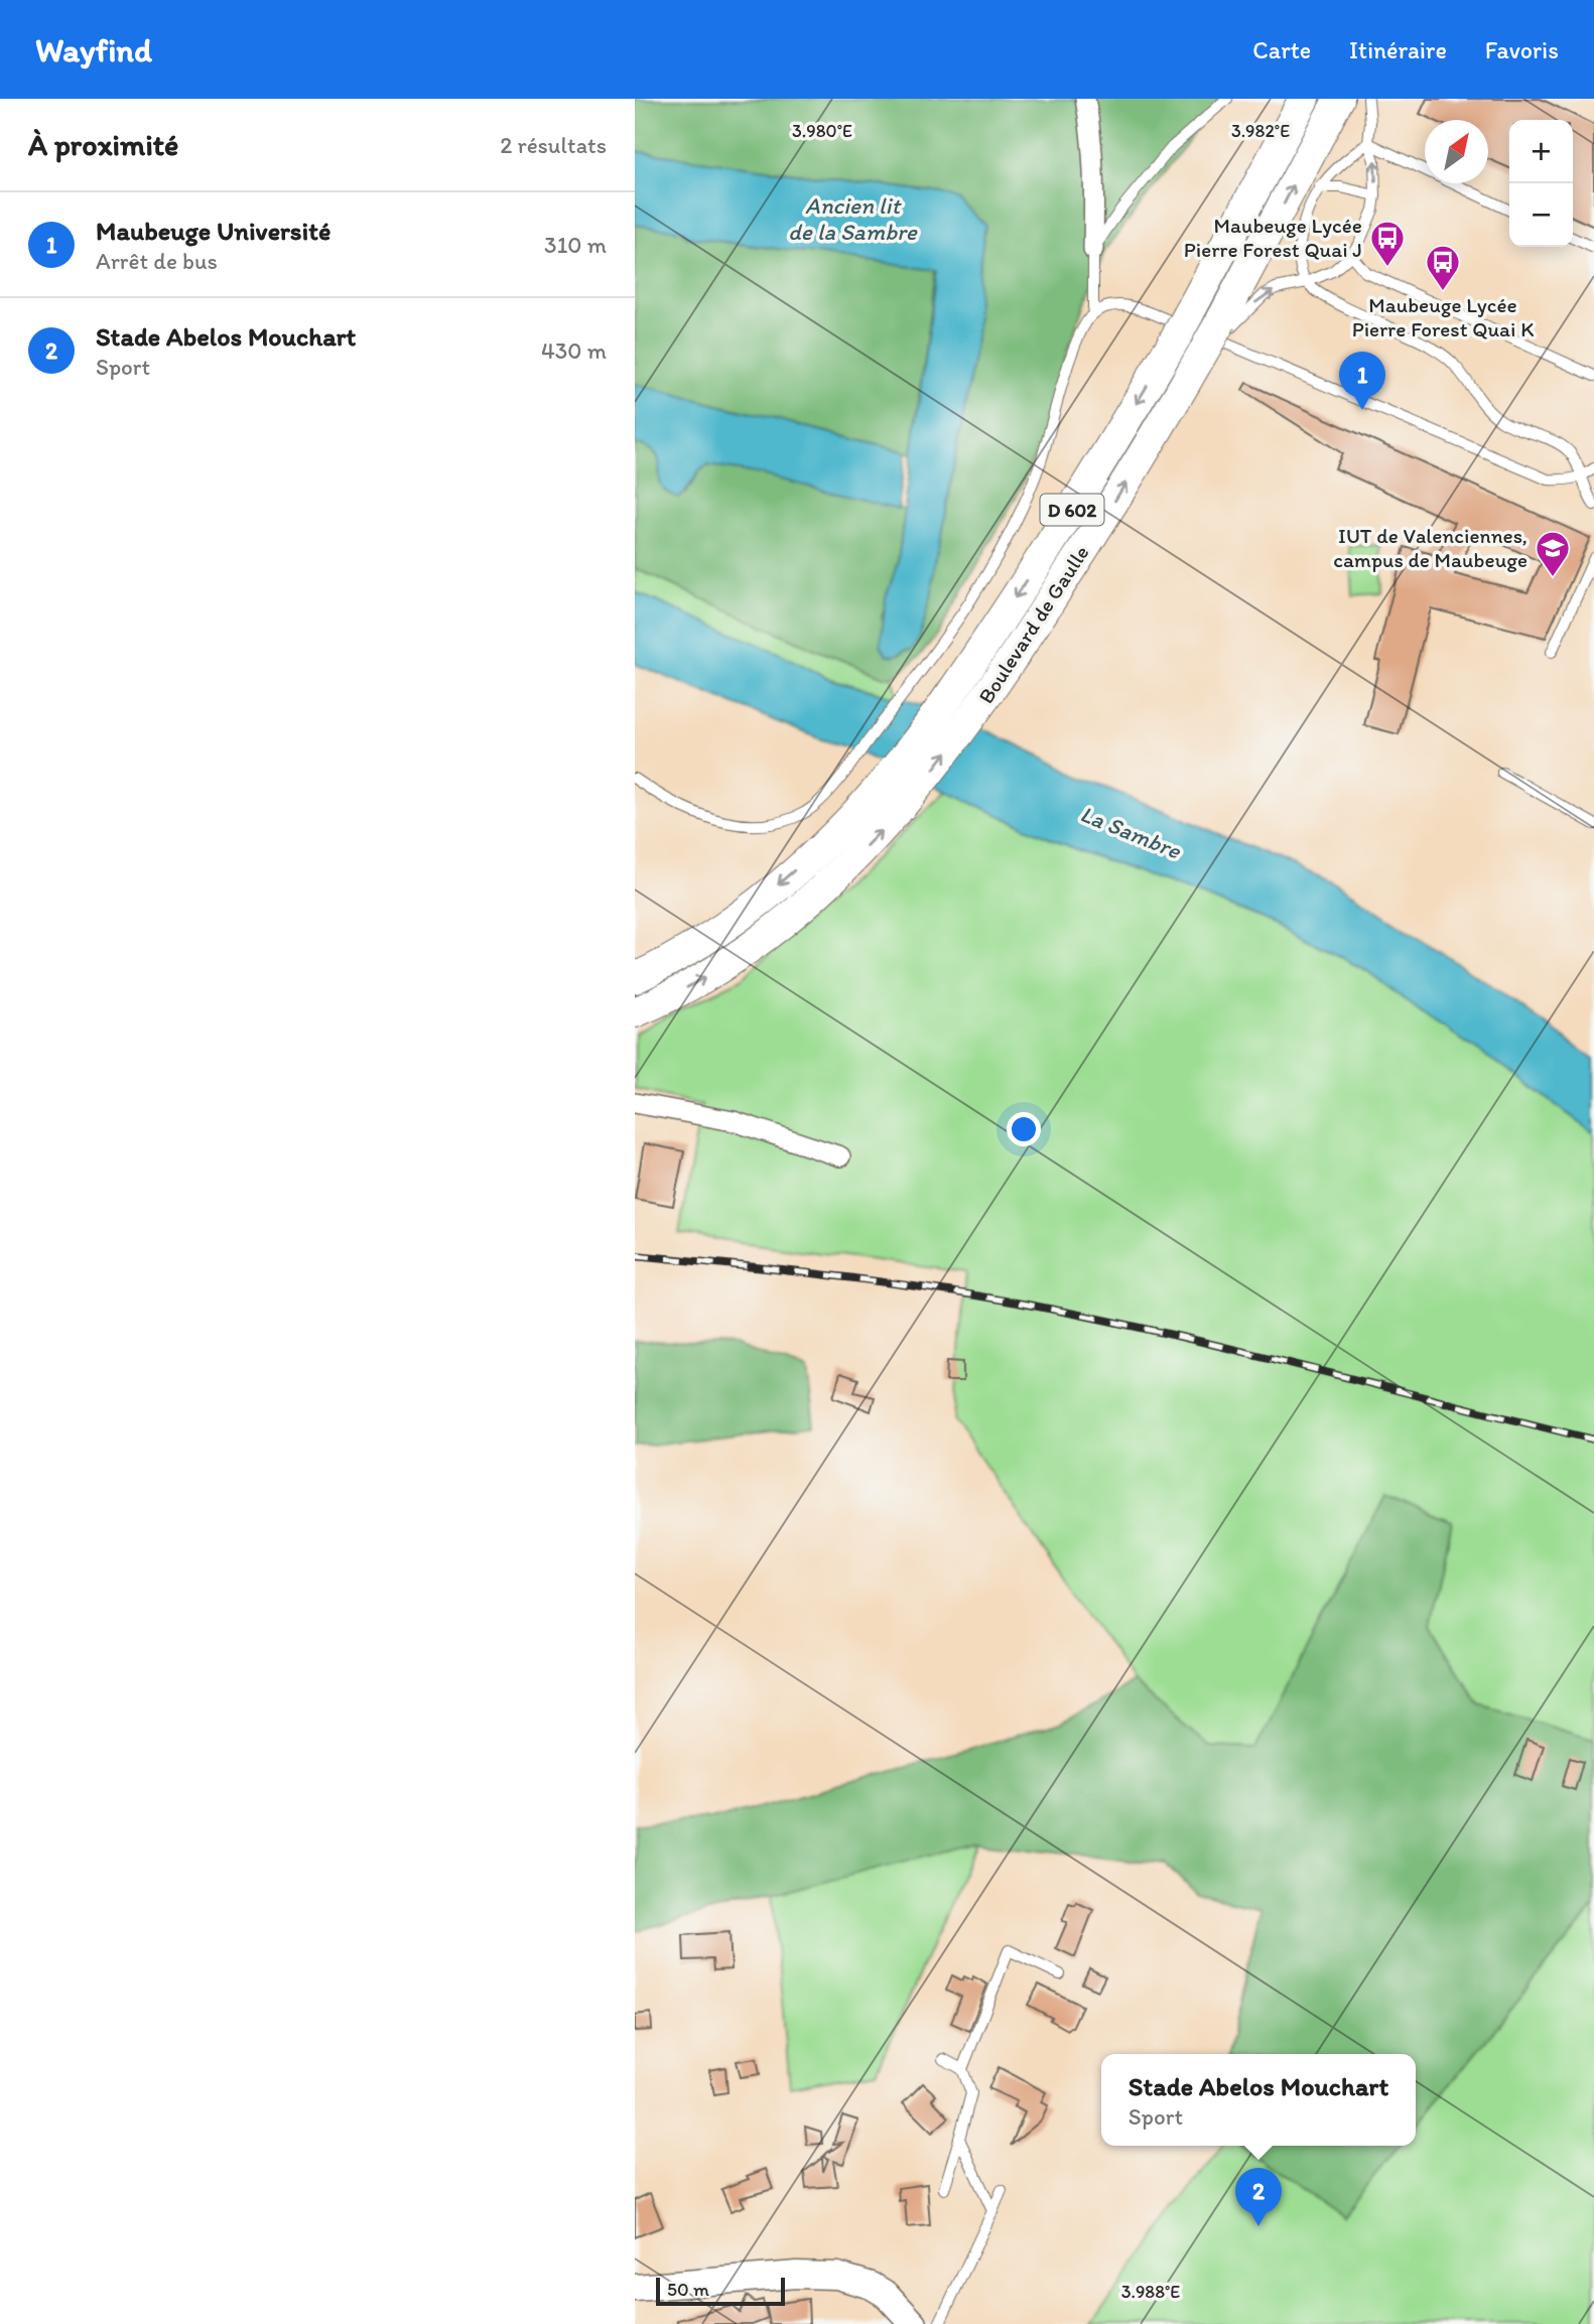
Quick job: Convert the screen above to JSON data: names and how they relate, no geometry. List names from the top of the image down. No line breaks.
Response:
{"streets":{"main road":["D 602","Boulevard de Gaulle"]},"water":["Ancien lit de la Sambre","La Sambre"],"places":{"bus stop":["Maubeuge Lycée Pierre Forest Quai J","Maubeuge Lycée Pierre Forest Quai K"],"school or university":["IUT de Valenciennes, campus de Maubeuge"]},"scale_bar":"50 m","north":"top right","page":{"header":"Wayfind","nav":["Carte","Itinéraire","Favoris"],"heading":["À proximité","2 résultats"],"map_buttons":["+","−"],"list":[{"mark":"1","name":"Maubeuge Université","note":"Arrêt de bus","value":"310 m"},{"mark":"2","name":"Stade Abelos Mouchart","note":"Sport","value":"430 m"}],"pins":["1","2"],"popup":["Stade Abelos Mouchart","Sport"],"scale":"50 m"},"coordinates":["3.980°E","3.982°E","3.988°E"]}
